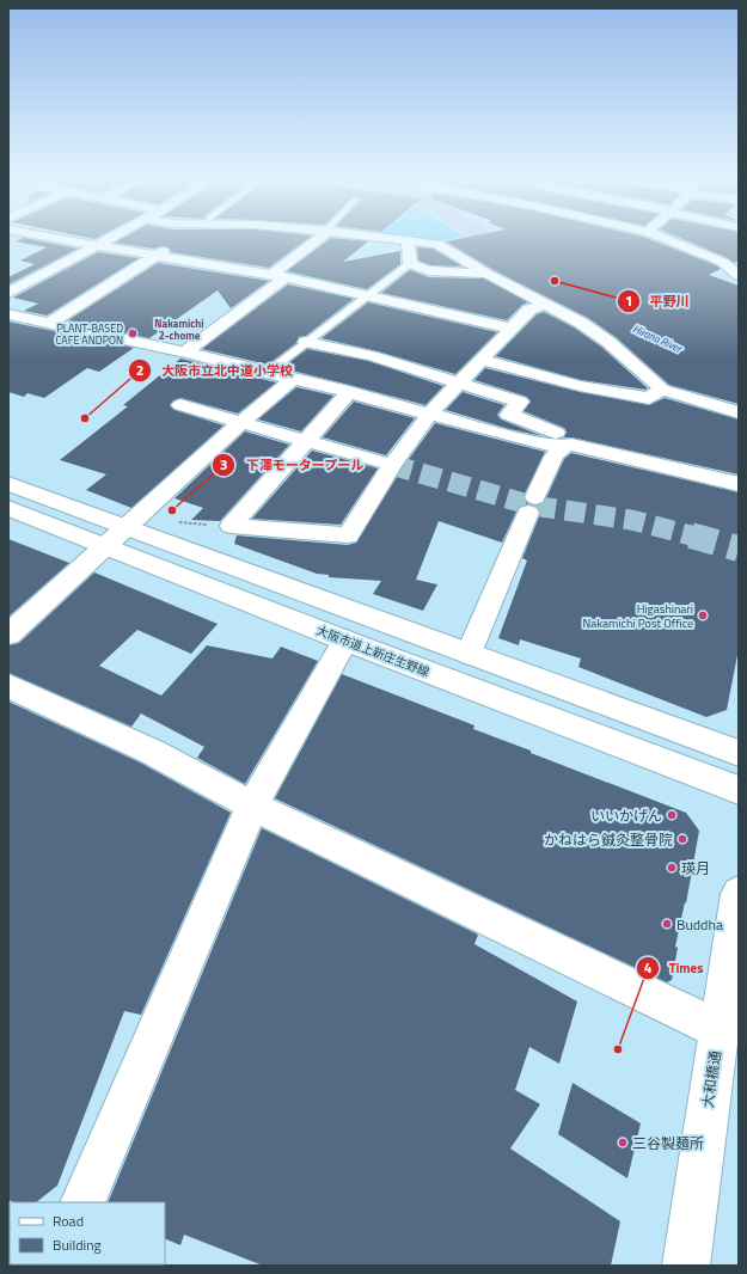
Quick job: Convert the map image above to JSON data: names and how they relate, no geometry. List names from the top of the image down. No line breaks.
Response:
{"streets":{"street":["大阪市道上新庄生野線","大和橋通"]},"districts":["Nakamichi 2-chome"],"water":["Hirano River"],"places":["平野川","PLANT-BASED CAFE ANDPON","大阪市立北中道小学校","下澤モータープール","Higashinari Nakamichi Post Office","いいかげん","かねはら鍼灸整骨院","瑛月","Buddha","Times","三谷製麺所"],"legend":["Road","Building"]}
